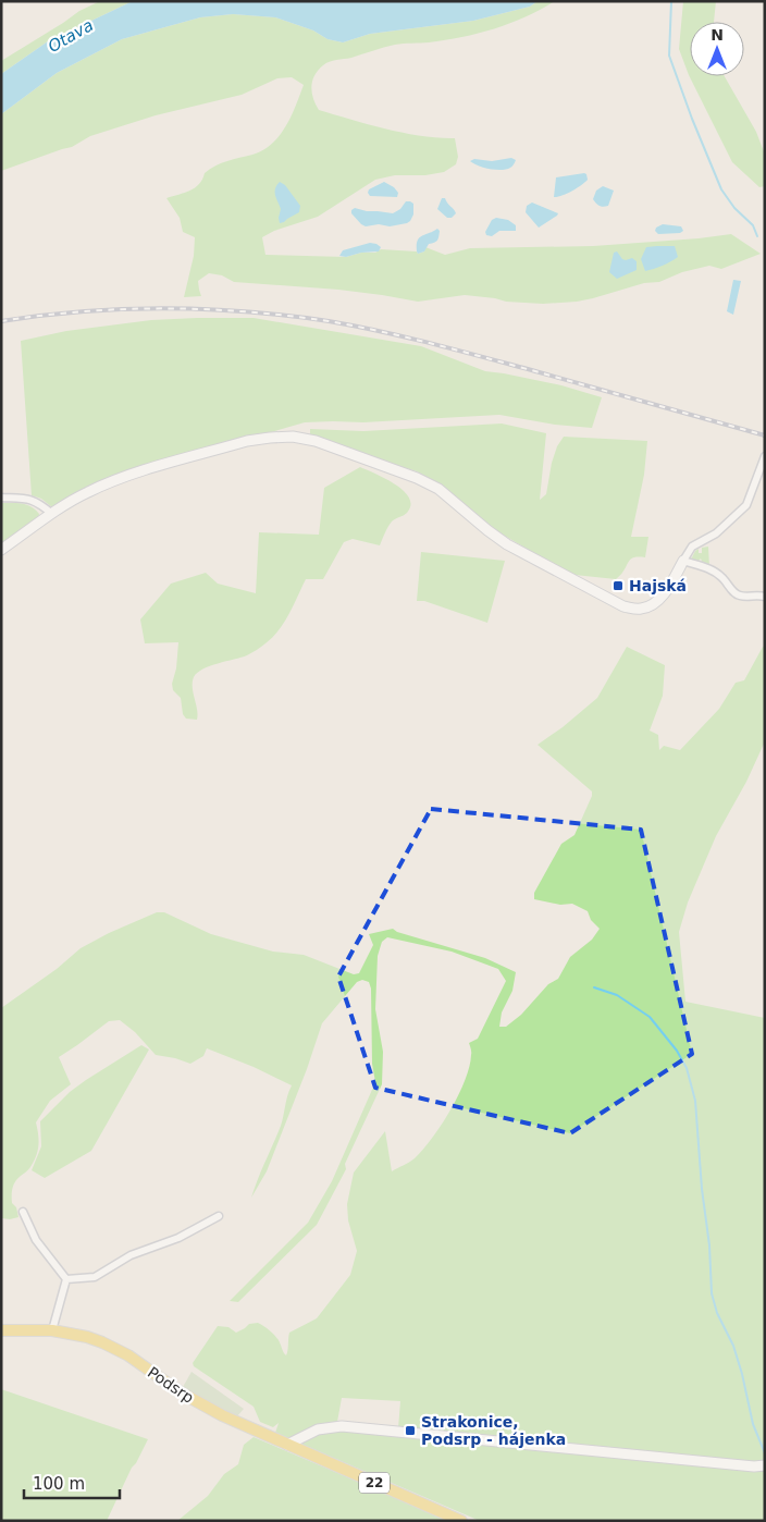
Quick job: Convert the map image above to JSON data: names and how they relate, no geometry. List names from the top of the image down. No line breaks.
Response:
{"streets":{"main road":["Podsrp","22"]},"crossings":[["Podsrp","22"]],"water":["Otava"],"places":{"transit":["Hajská","Strakonice, Podsrp - hájenka"]},"scale_bar":"100 m","north":"top"}
